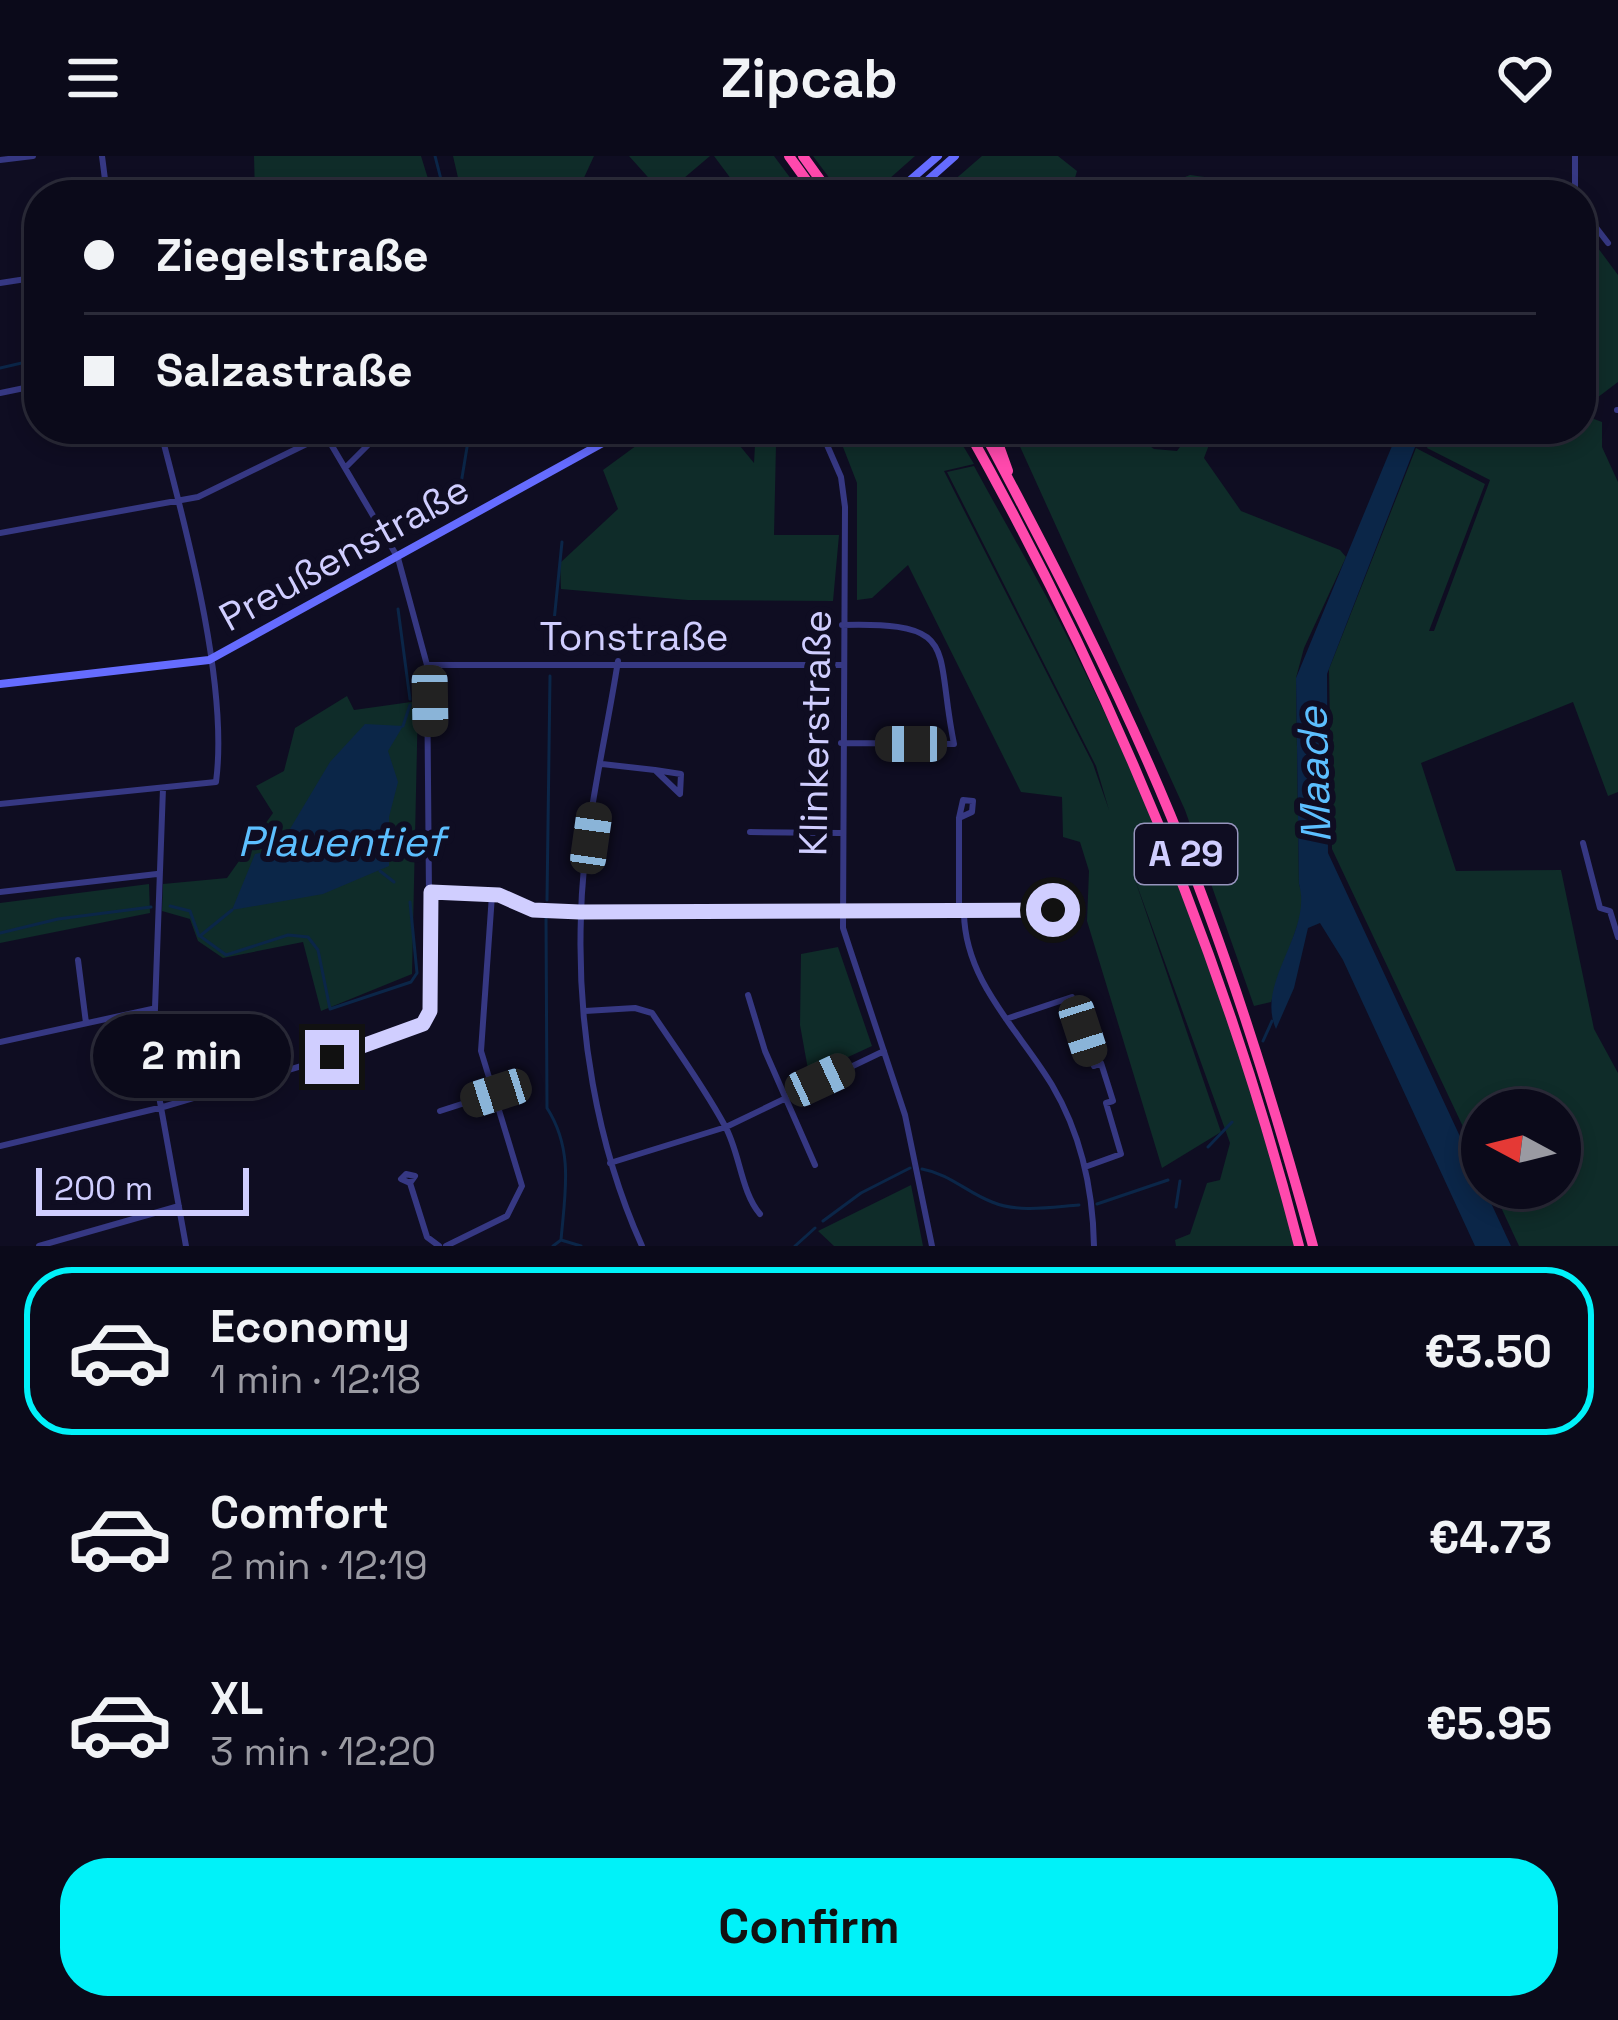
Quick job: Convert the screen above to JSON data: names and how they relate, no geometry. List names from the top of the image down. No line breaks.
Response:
{"streets":{"highway":["A 29"],"main road":["Preußenstraße"],"street":["Tonstraße","Klinkerstraße"]},"crossings":[["Tonstraße","Klinkerstraße"]],"water":["Maade","Plauentief"],"scale_bar":"200 m","north":"left","page":{"header":"Zipcab","banner":["Ziegelstraße","Salzastraße"],"bubble":"2 min","scale":"200 m","list":[{"name":"Economy","note":"1 min · 12:18","value":"€3.50"},{"name":"Comfort","note":"2 min · 12:19","value":"€4.73"},{"name":"XL","note":"3 min · 12:20","value":"€5.95"}],"buttons":"Confirm"}}
